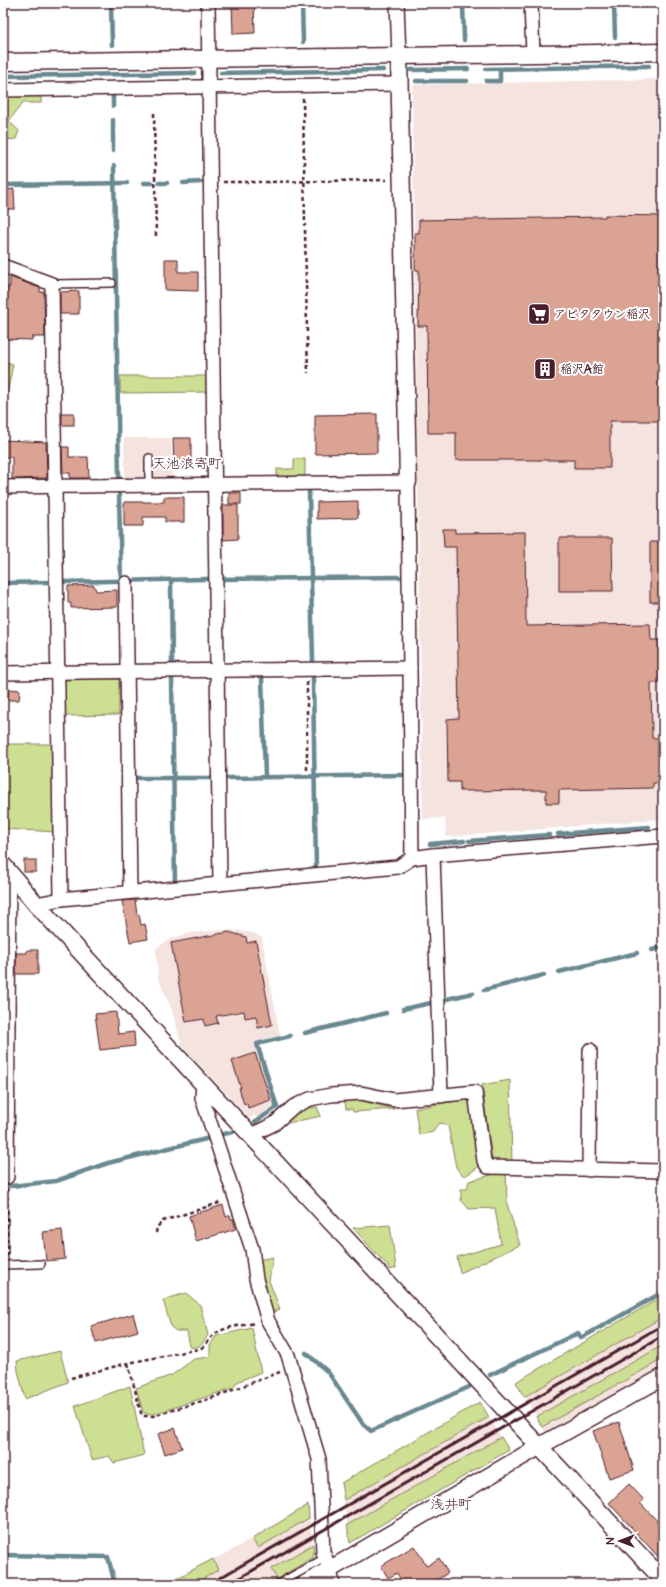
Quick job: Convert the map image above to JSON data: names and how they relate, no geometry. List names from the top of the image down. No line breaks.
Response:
{"districts":["天池浪寄町","浅井町"],"places":{"supermarket":["アピタタウン稲沢"],"building":["稲沢A館"]},"north":"left"}
